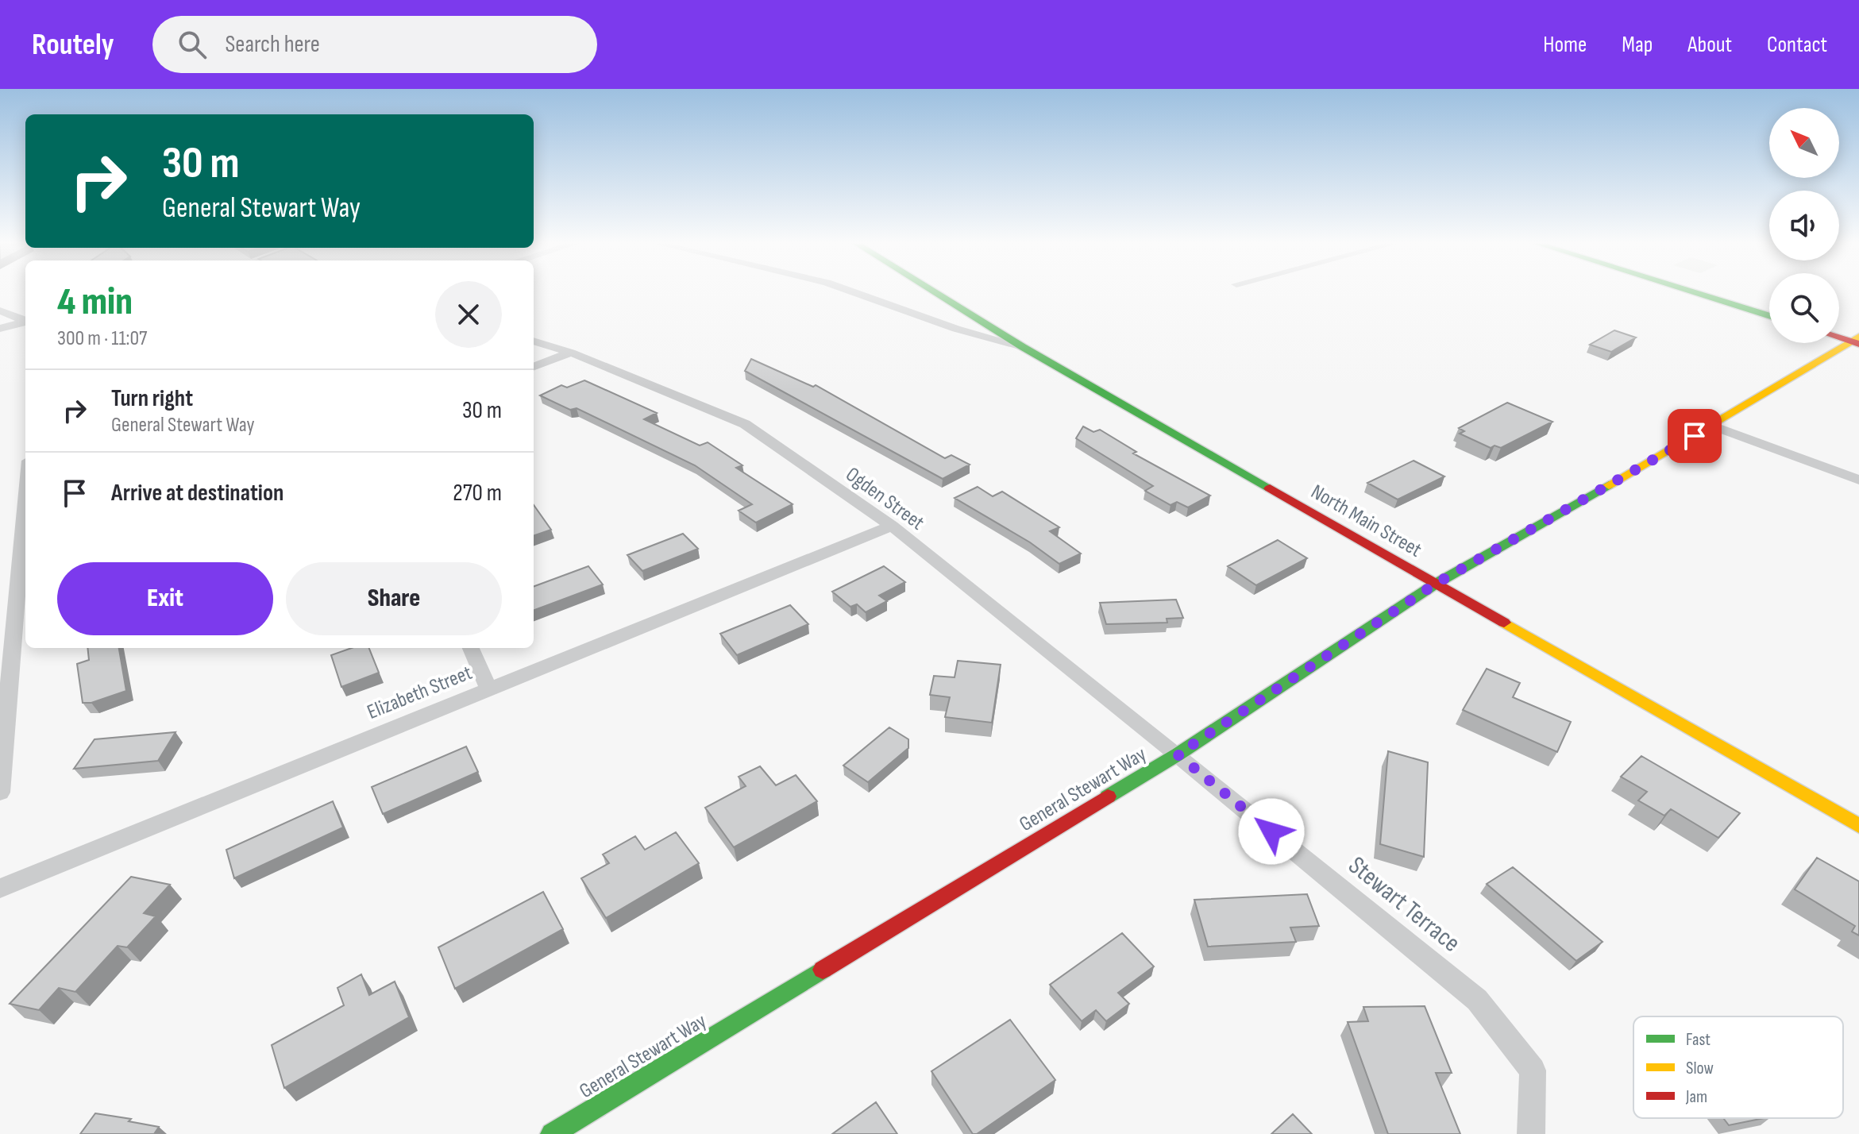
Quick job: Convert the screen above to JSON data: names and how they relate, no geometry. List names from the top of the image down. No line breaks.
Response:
{"streets":{"street":["Ogden Street","North Main Street","Elizabeth Street","General Stewart Way","Stewart Terrace"]},"crossings":[["Ogden Street","Elizabeth Street"],["Ogden Street","General Stewart Way"],["Ogden Street","Stewart Terrace"],["North Main Street","General Stewart Way"],["General Stewart Way","Stewart Terrace"]],"legend":["Fast","Slow","Jam"],"north":"top left","page":{"header":"Routely","search":"Search here","nav":["Home","Map","About","Contact"],"turn":["30 m","General Stewart Way"],"heading":["4 min","300 m · 11:07"],"list":[{"name":"Turn right","note":"General Stewart Way","value":"30 m"},{"name":"Arrive at destination","value":"270 m"}],"buttons":["Exit","Share"]}}
